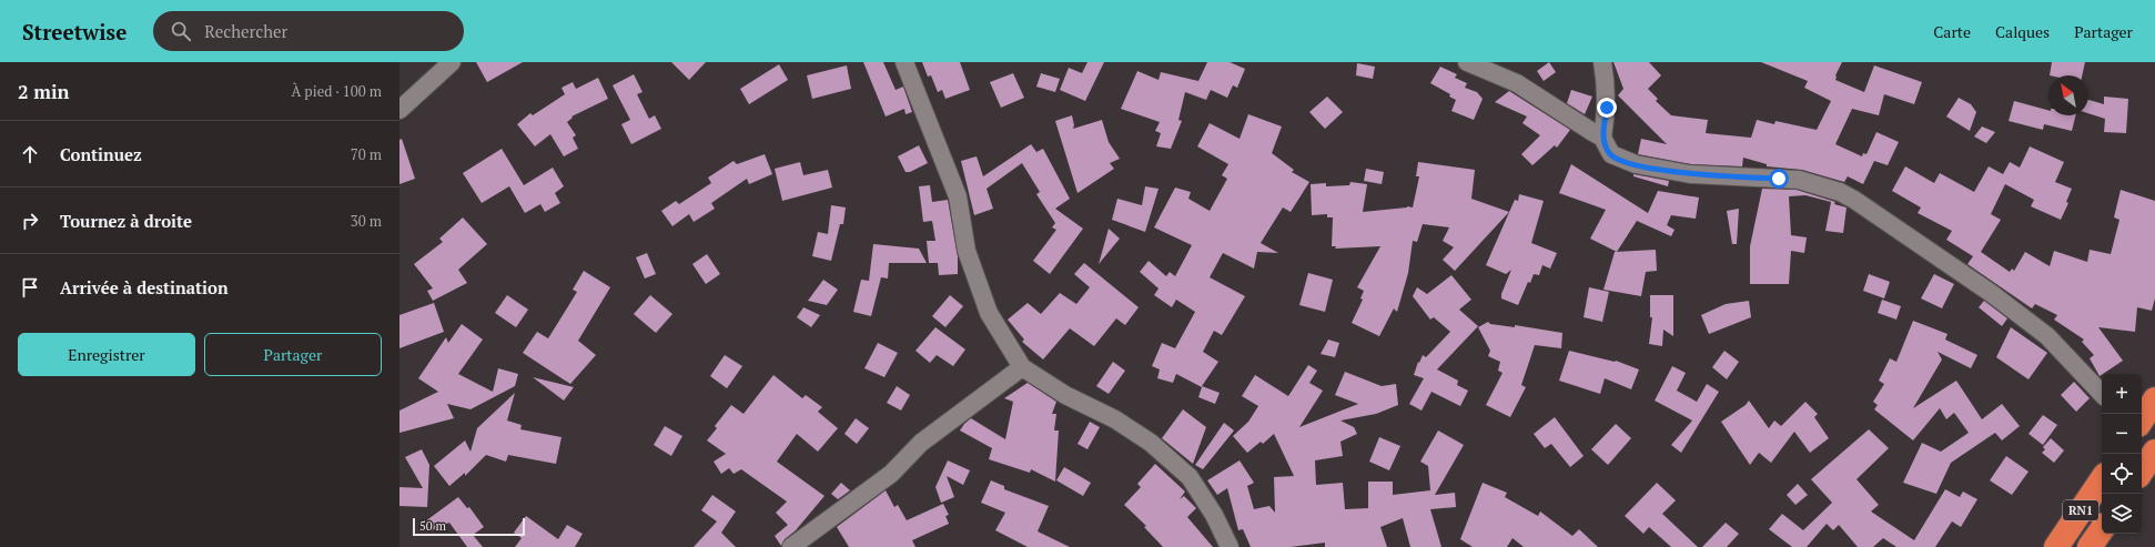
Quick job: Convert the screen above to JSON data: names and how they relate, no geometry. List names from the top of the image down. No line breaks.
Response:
{"streets":{"highway":["RN1"]},"scale_bar":"50 m","north":"top left","page":{"header":"Streetwise","search":"Rechercher","nav":["Carte","Calques","Partager"],"heading":["2 min","À pied · 100 m"],"list":[["Continuez","70 m"],["Tournez à droite","30 m"],"Arrivée à destination"],"buttons":["Enregistrer","Partager"],"map_buttons":["+","−"],"scale":"50 m"}}
